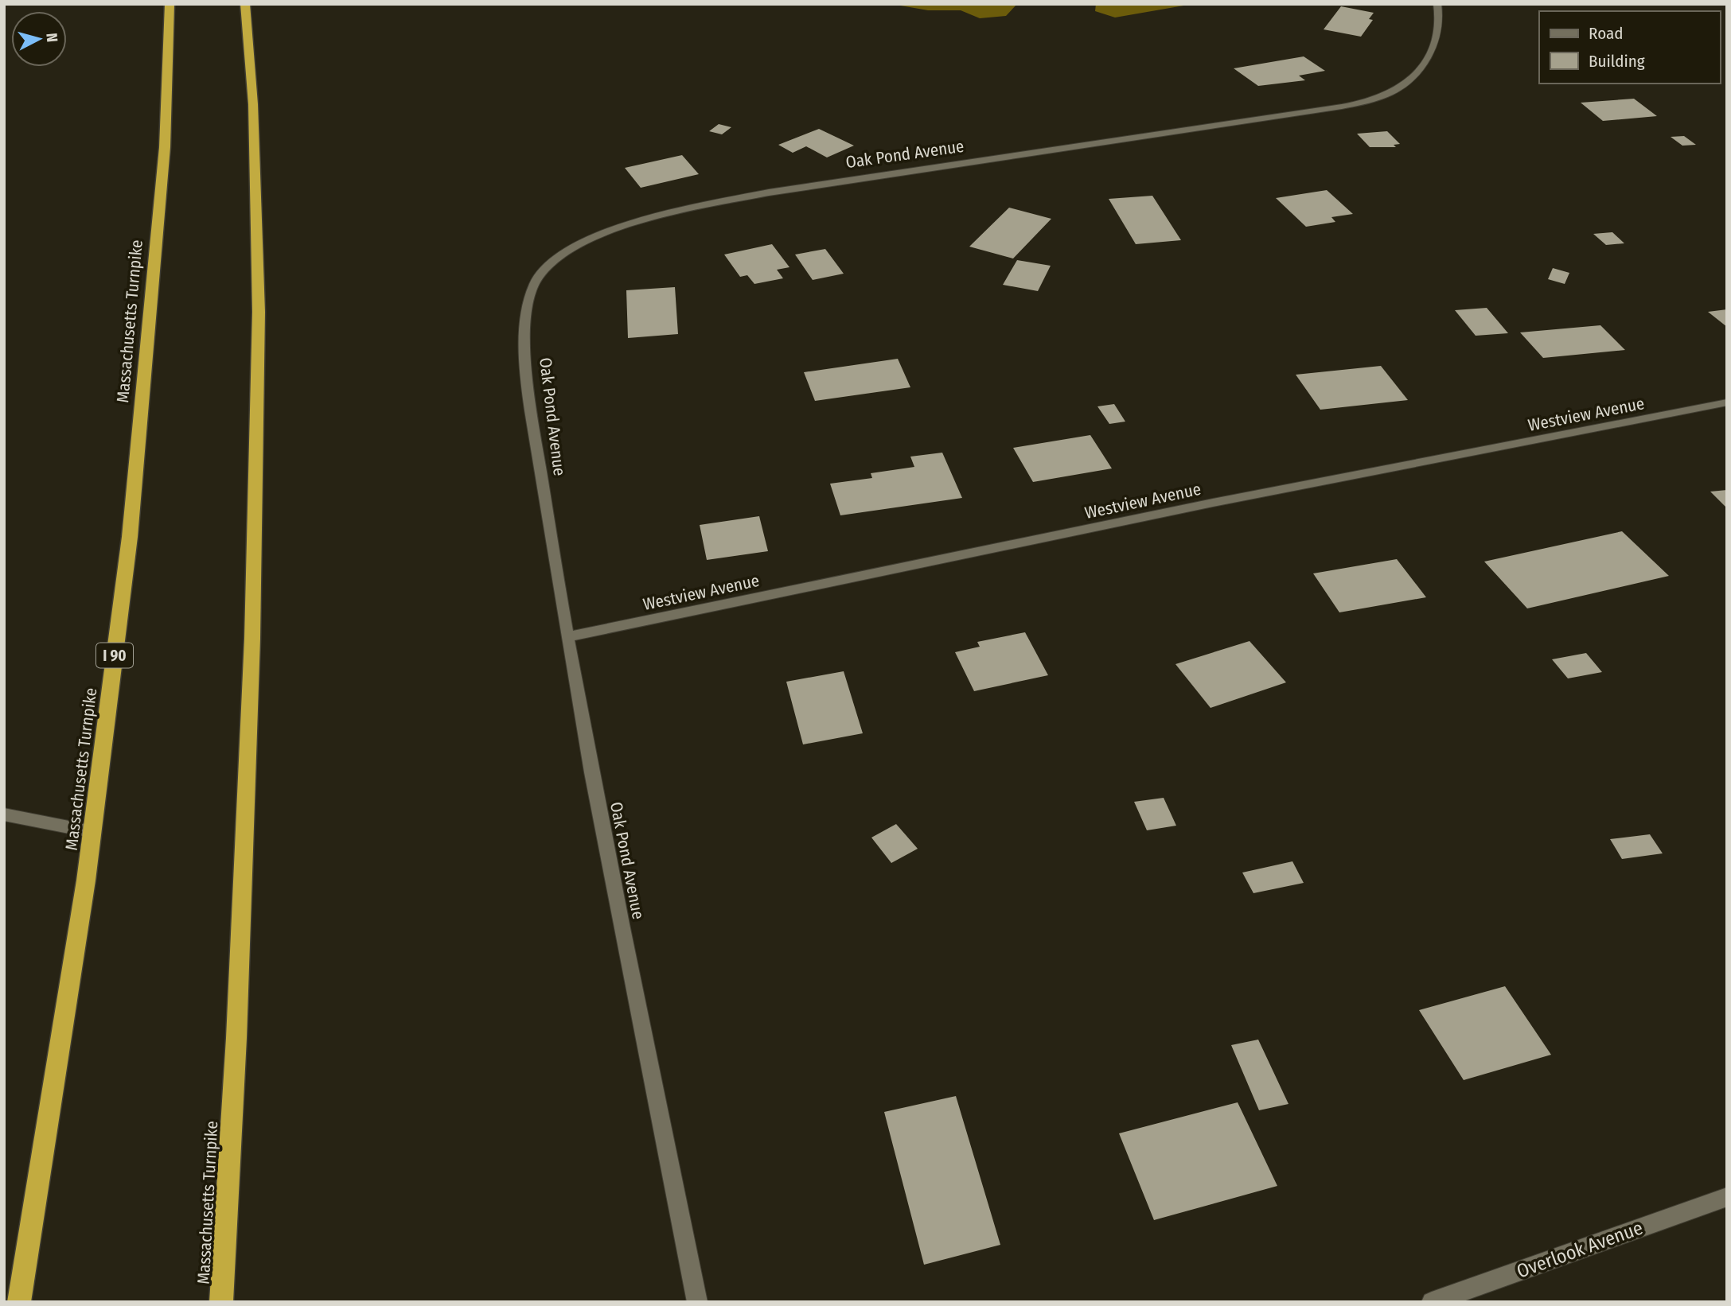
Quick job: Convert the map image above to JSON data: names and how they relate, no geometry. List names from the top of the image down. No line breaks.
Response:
{"streets":{"highway":["Massachusetts Turnpike","I 90"],"street":["Oak Pond Avenue","Westview Avenue","Overlook Avenue"]},"crossings":[["Oak Pond Avenue","Westview Avenue"]],"legend":["Road","Building"],"north":"right"}
